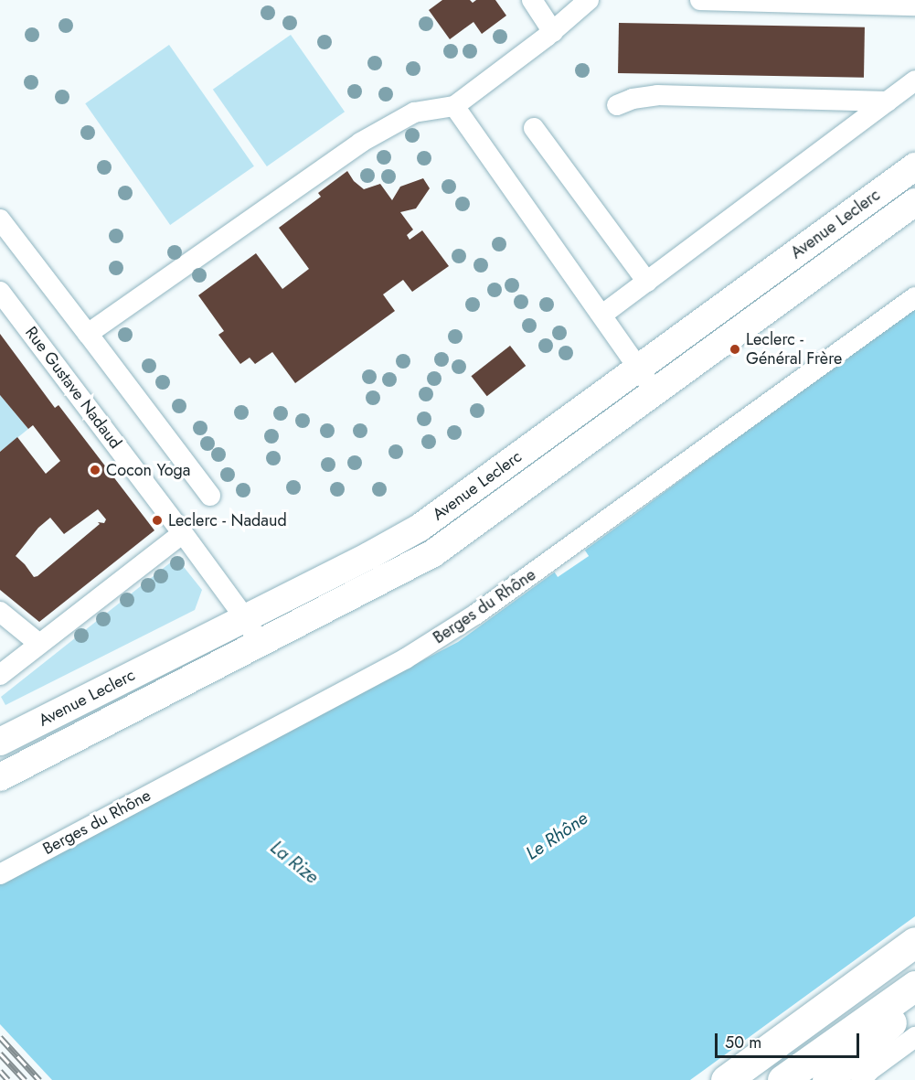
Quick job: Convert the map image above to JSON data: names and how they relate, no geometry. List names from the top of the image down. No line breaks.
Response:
{"streets":{"main road":["Avenue Leclerc"],"street":["Rue Gustave Nadaud","Berges du Rhône"]},"crossings":[["Avenue Leclerc","Rue Gustave Nadaud"]],"water":["Le Rhône","La Rize"],"places":["Leclerc - Général Frère","Cocon Yoga","Leclerc - Nadaud"],"scale_bar":"50 m"}
